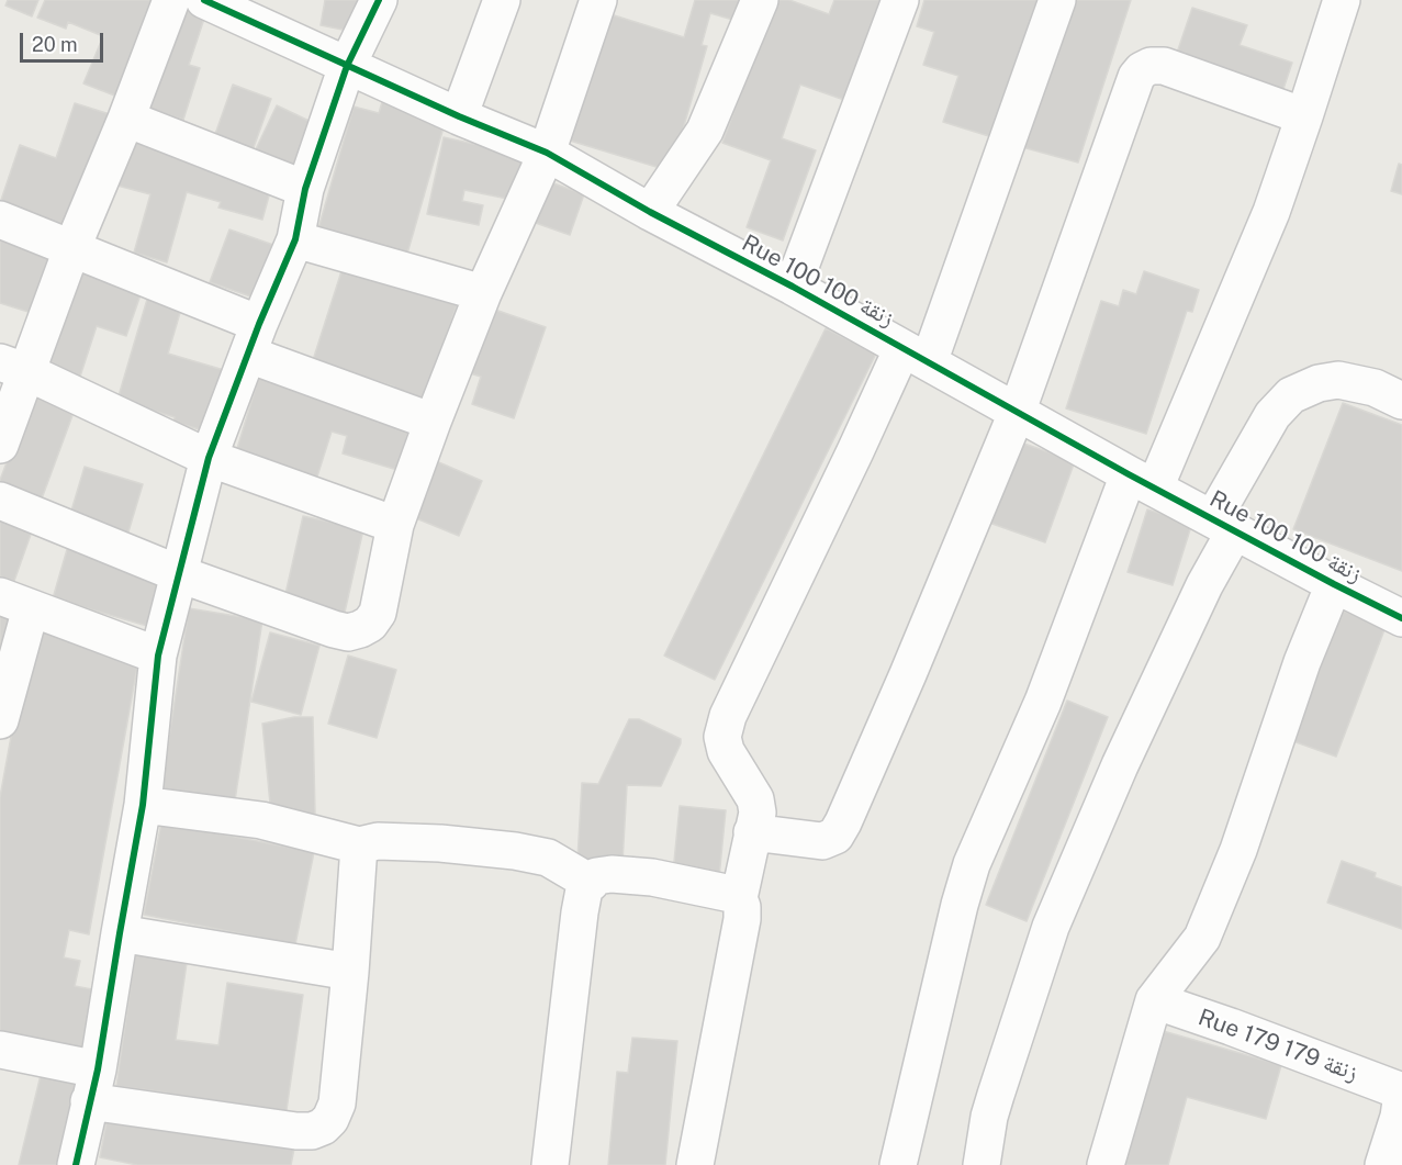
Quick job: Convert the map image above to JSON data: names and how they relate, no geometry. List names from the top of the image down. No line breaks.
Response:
{"streets":{"street":["Rue 100 زنقة 100","Rue 179 زنقة 179"]},"scale_bar":"20 m"}
